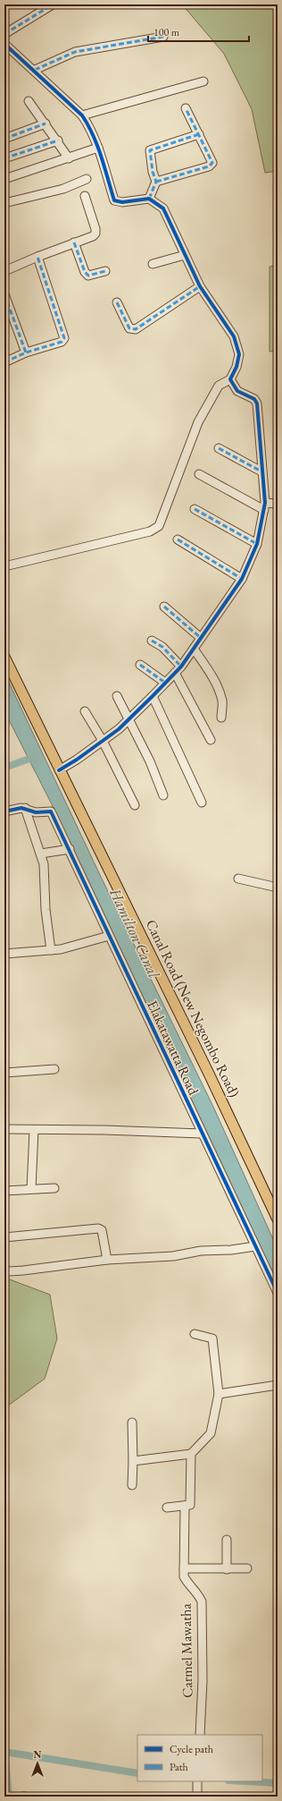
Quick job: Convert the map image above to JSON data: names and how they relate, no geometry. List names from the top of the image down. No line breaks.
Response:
{"streets":{"main road":["Canal Road (New Negombo Road)"],"street":["Elakatawatta Road","Carmel Mawatha"]},"water":["Hamilton Canal"],"legend":["Cycle path","Path"],"scale_bar":"100 m","north":"top"}
